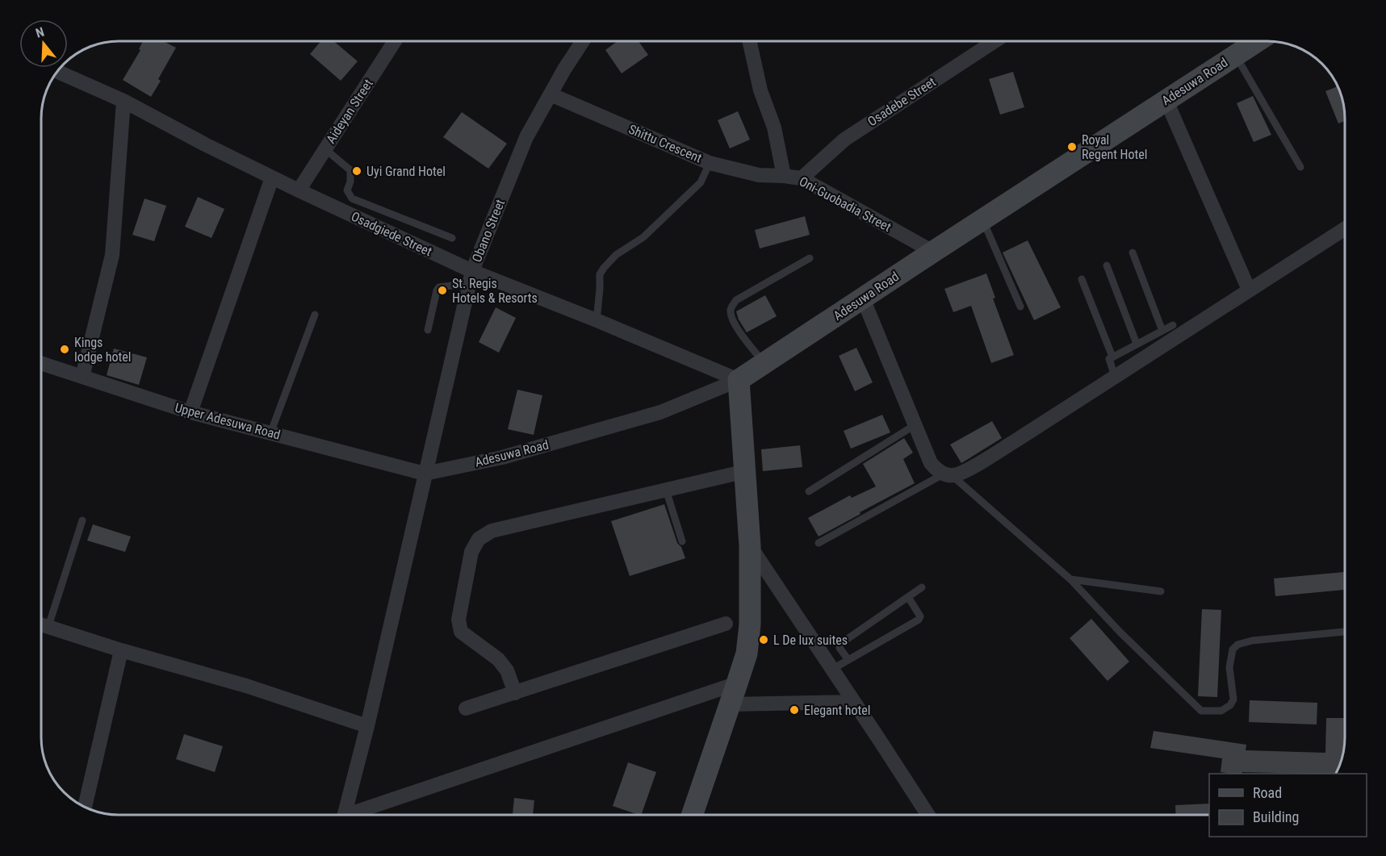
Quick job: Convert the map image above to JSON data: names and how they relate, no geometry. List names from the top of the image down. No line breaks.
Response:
{"streets":{"street":["Adesuwa Road","Osadebe Street","Aideyan Street","Shittu Crescent","Oni-Guobadia Street","Obano Street","Osadgiede Street","Upper Adesuwa Road"]},"crossings":[["Adesuwa Road","Oni-Guobadia Street"],["Adesuwa Road","Obano Street"],["Adesuwa Road","Osadgiede Street"],["Adesuwa Road","Upper Adesuwa Road"],["Osadebe Street","Oni-Guobadia Street"],["Aideyan Street","Osadgiede Street"],["Shittu Crescent","Oni-Guobadia Street"],["Shittu Crescent","Obano Street"],["Obano Street","Osadgiede Street"],["Obano Street","Upper Adesuwa Road"]],"places":["Royal Regent Hotel","Uyi Grand Hotel","St. Regis Hotels & Resorts","Kings lodge hotel","L De lux suites","Elegant hotel"],"legend":["Road","Building"],"north":"top"}
